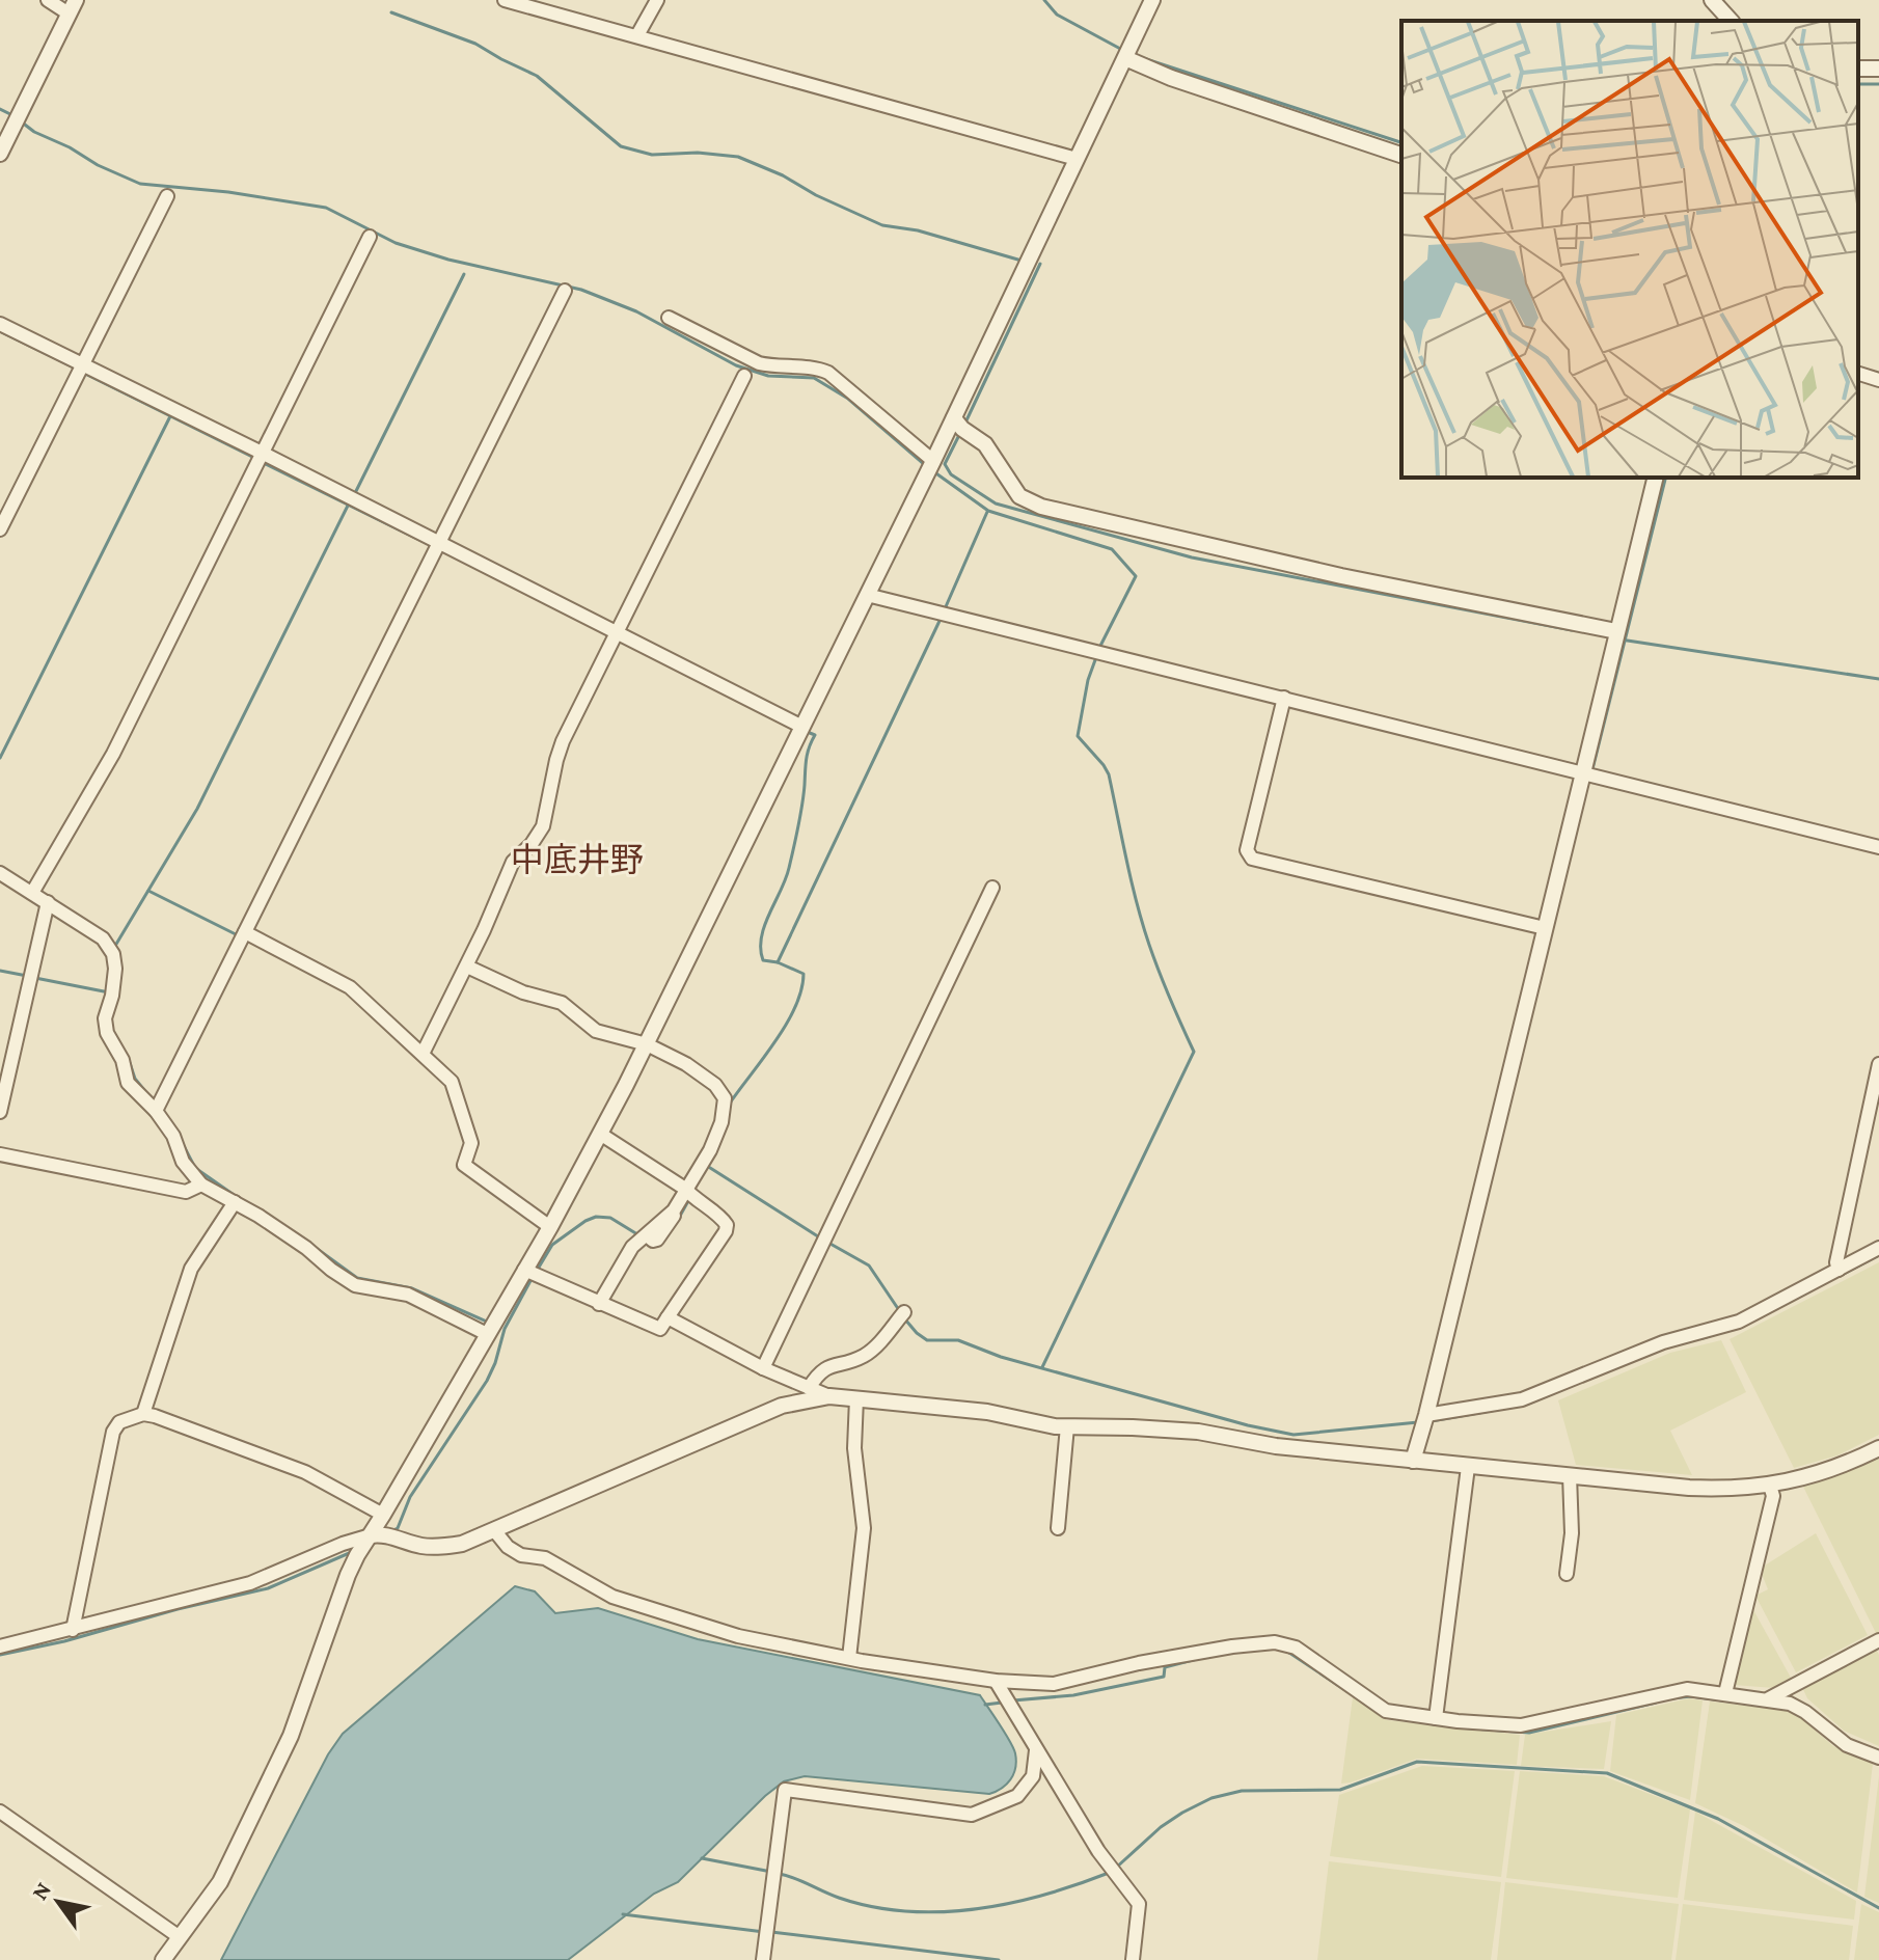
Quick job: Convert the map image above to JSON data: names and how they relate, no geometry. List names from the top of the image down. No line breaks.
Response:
{"districts":["中底井野"],"north":"top left"}
